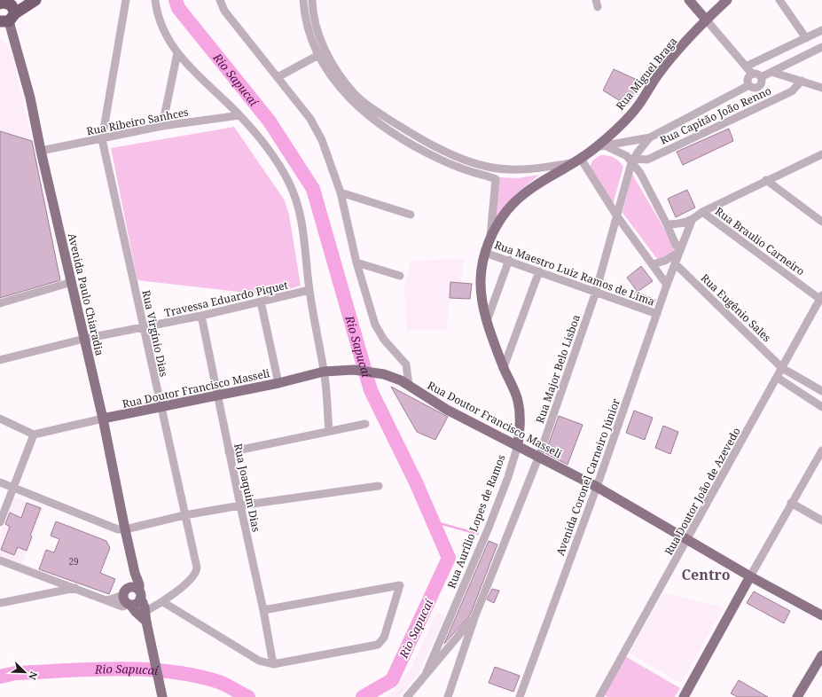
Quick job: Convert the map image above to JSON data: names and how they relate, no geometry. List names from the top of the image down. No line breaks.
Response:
{"streets":{"main road":["Rua Miguel Braga","Avenida Paulo Chiaradia","Rua Doutor Francisco Masseli","Rua Aurílio Lopes de Ramos"],"street":["Rua Capitão João Renno","Rua Ribeiro Sanhces","Rua Braulio Carneiro","Rua Maestro Luiz Ramos de Lima","Travessa Eduardo Piquet","Rua Eugênio Sales","Rua Virgínio Dias","Rua Major Belo Lisboa","Avenida Coronel Carneiro Júnior","Rua Joaquim Dias","Rua Doutor João de Azevedo"]},"crossings":[["Rua Miguel Braga","Rua Aurílio Lopes de Ramos"],["Rua Capitão João Renno","Rua Major Belo Lisboa"],["Rua Ribeiro Sanhces","Avenida Paulo Chiaradia"],["Rua Ribeiro Sanhces","Rua Virgínio Dias"],["Rua Braulio Carneiro","Rua Doutor João de Azevedo"],["Rua Maestro Luiz Ramos de Lima","Rua Major Belo Lisboa"],["Rua Maestro Luiz Ramos de Lima","Avenida Coronel Carneiro Júnior"],["Rua Maestro Luiz Ramos de Lima","Rua Aurílio Lopes de Ramos"],["Avenida Paulo Chiaradia","Travessa Eduardo Piquet"],["Avenida Paulo Chiaradia","Rua Virgínio Dias"],["Avenida Paulo Chiaradia","Rua Doutor Francisco Masseli"],["Travessa Eduardo Piquet","Rua Virgínio Dias"],["Travessa Eduardo Piquet","Rua Joaquim Dias"],["Rua Eugênio Sales","Avenida Coronel Carneiro Júnior"],["Rua Eugênio Sales","Rua Doutor João de Azevedo"],["Rua Virgínio Dias","Rua Doutor Francisco Masseli"],["Rua Major Belo Lisboa","Rua Doutor Francisco Masseli"],["Rua Doutor Francisco Masseli","Avenida Coronel Carneiro Júnior"],["Rua Doutor Francisco Masseli","Rua Joaquim Dias"],["Rua Doutor Francisco Masseli","Rua Doutor João de Azevedo"],["Rua Doutor Francisco Masseli","Rua Aurílio Lopes de Ramos"]],"districts":["Centro"],"water":["Rio Sapucaí"],"house_numbers":["29"],"north":"bottom right"}
